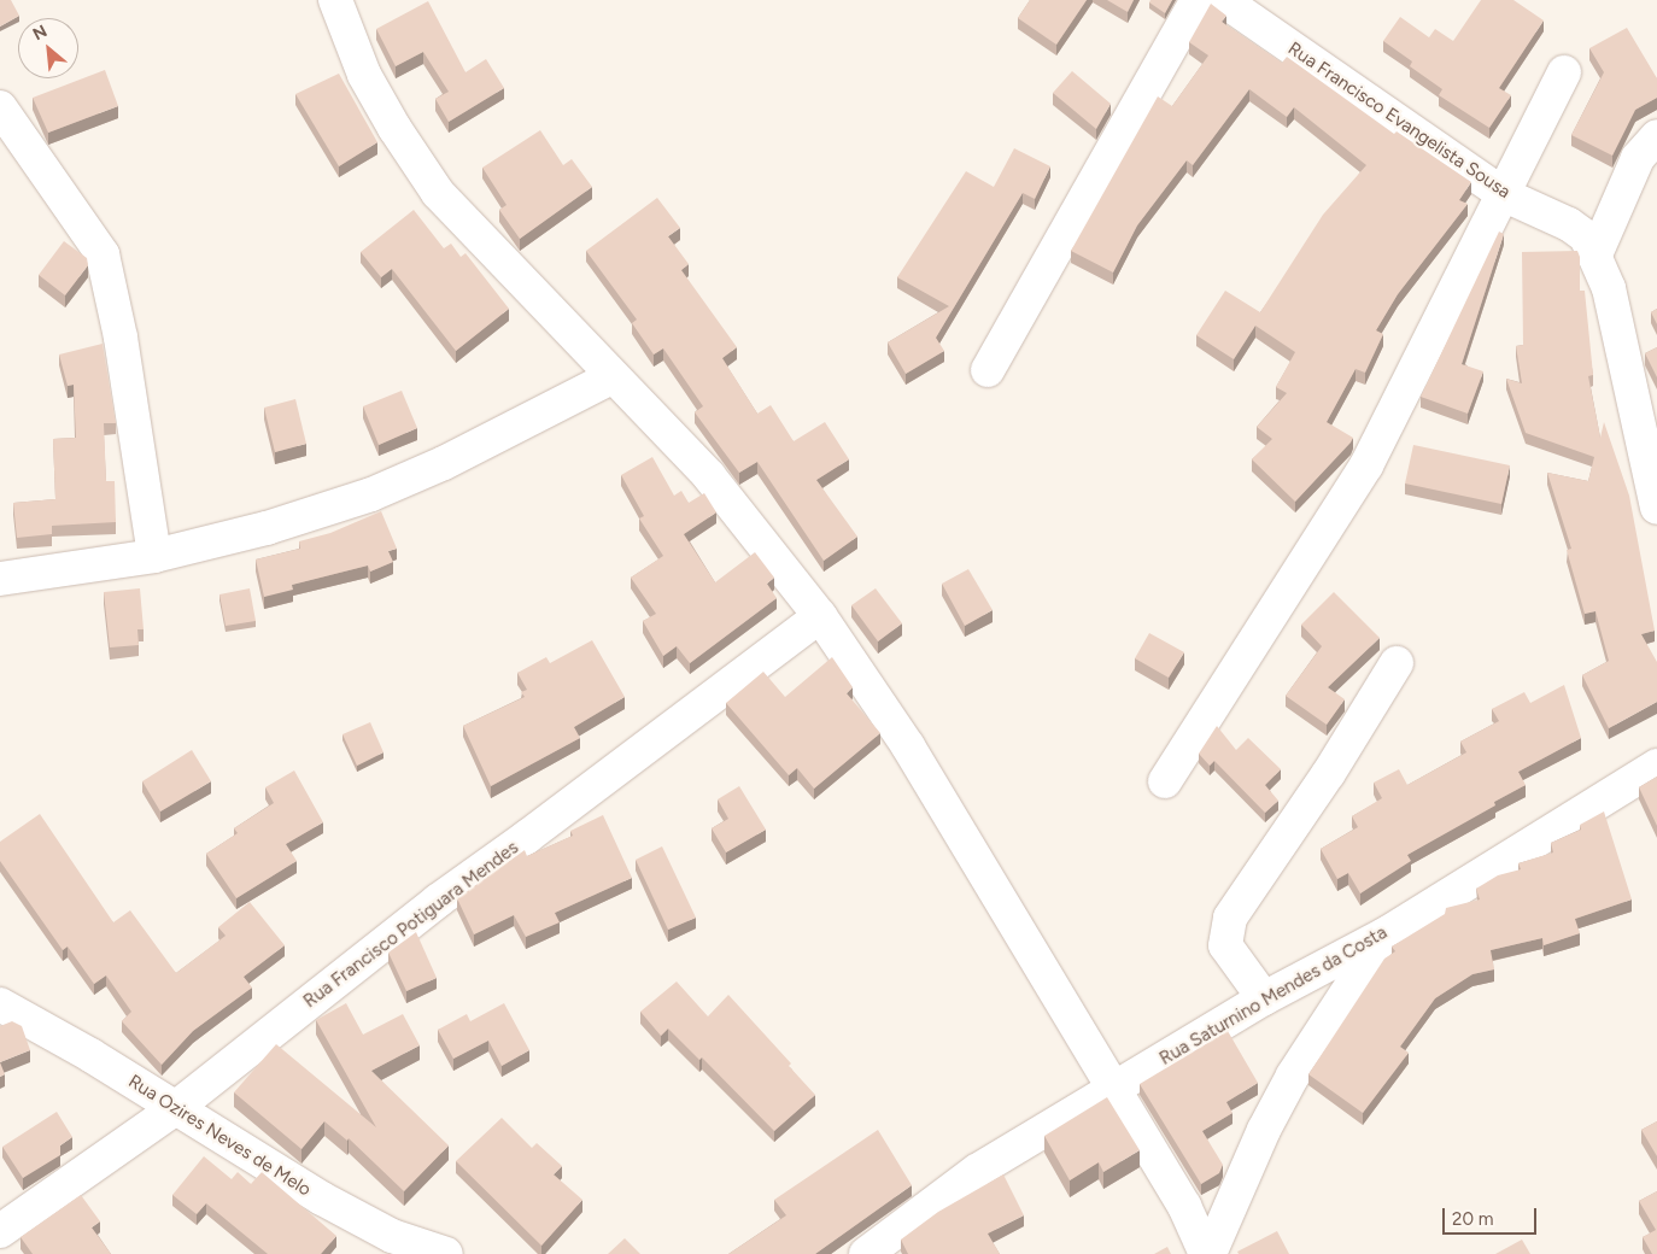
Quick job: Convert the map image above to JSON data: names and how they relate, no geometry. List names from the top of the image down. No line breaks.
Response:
{"streets":{"street":["Rua Francisco Evangelista Sousa","Rua Francisco Potiguara Mendes","Rua Saturnino Mendes da Costa","Rua Ozires Neves de Melo"]},"crossings":[["Rua Francisco Potiguara Mendes","Rua Ozires Neves de Melo"]],"scale_bar":"20 m","north":"top left"}
